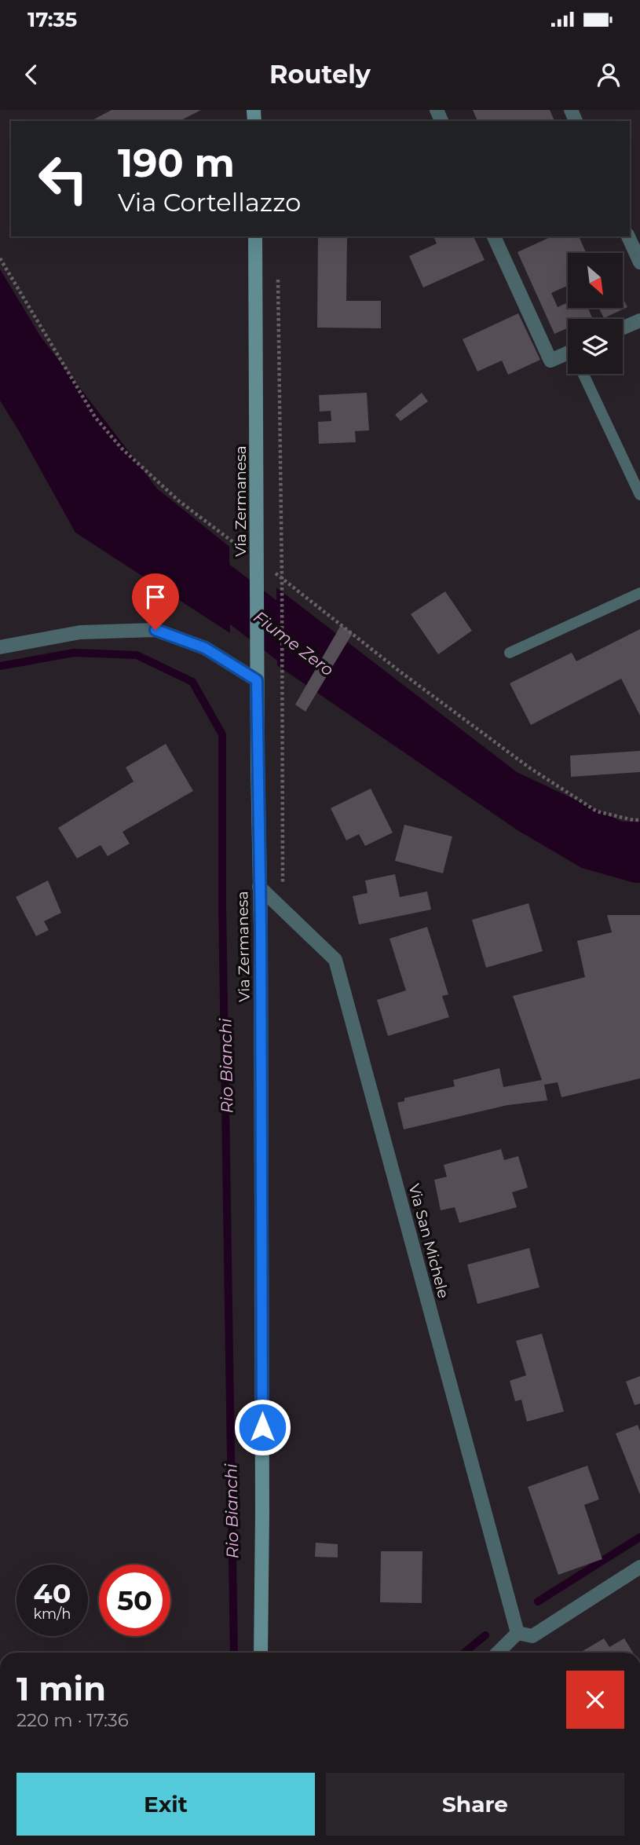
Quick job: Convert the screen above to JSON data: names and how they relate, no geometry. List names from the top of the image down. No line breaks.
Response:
{"streets":{"main road":["Via Zermanesa"],"street":["Via San Michele"]},"crossings":[["Via Zermanesa","Via San Michele"]],"water":["Fiume Zero","Rio Bianchi"],"north":"bottom right","page":{"status":"17:35","header":"Routely","turn":["190 m","Via Cortellazzo"],"speed":"40 km/h","limit":"50","heading":["1 min","220 m · 17:36"],"buttons":["Exit","Share"]}}
